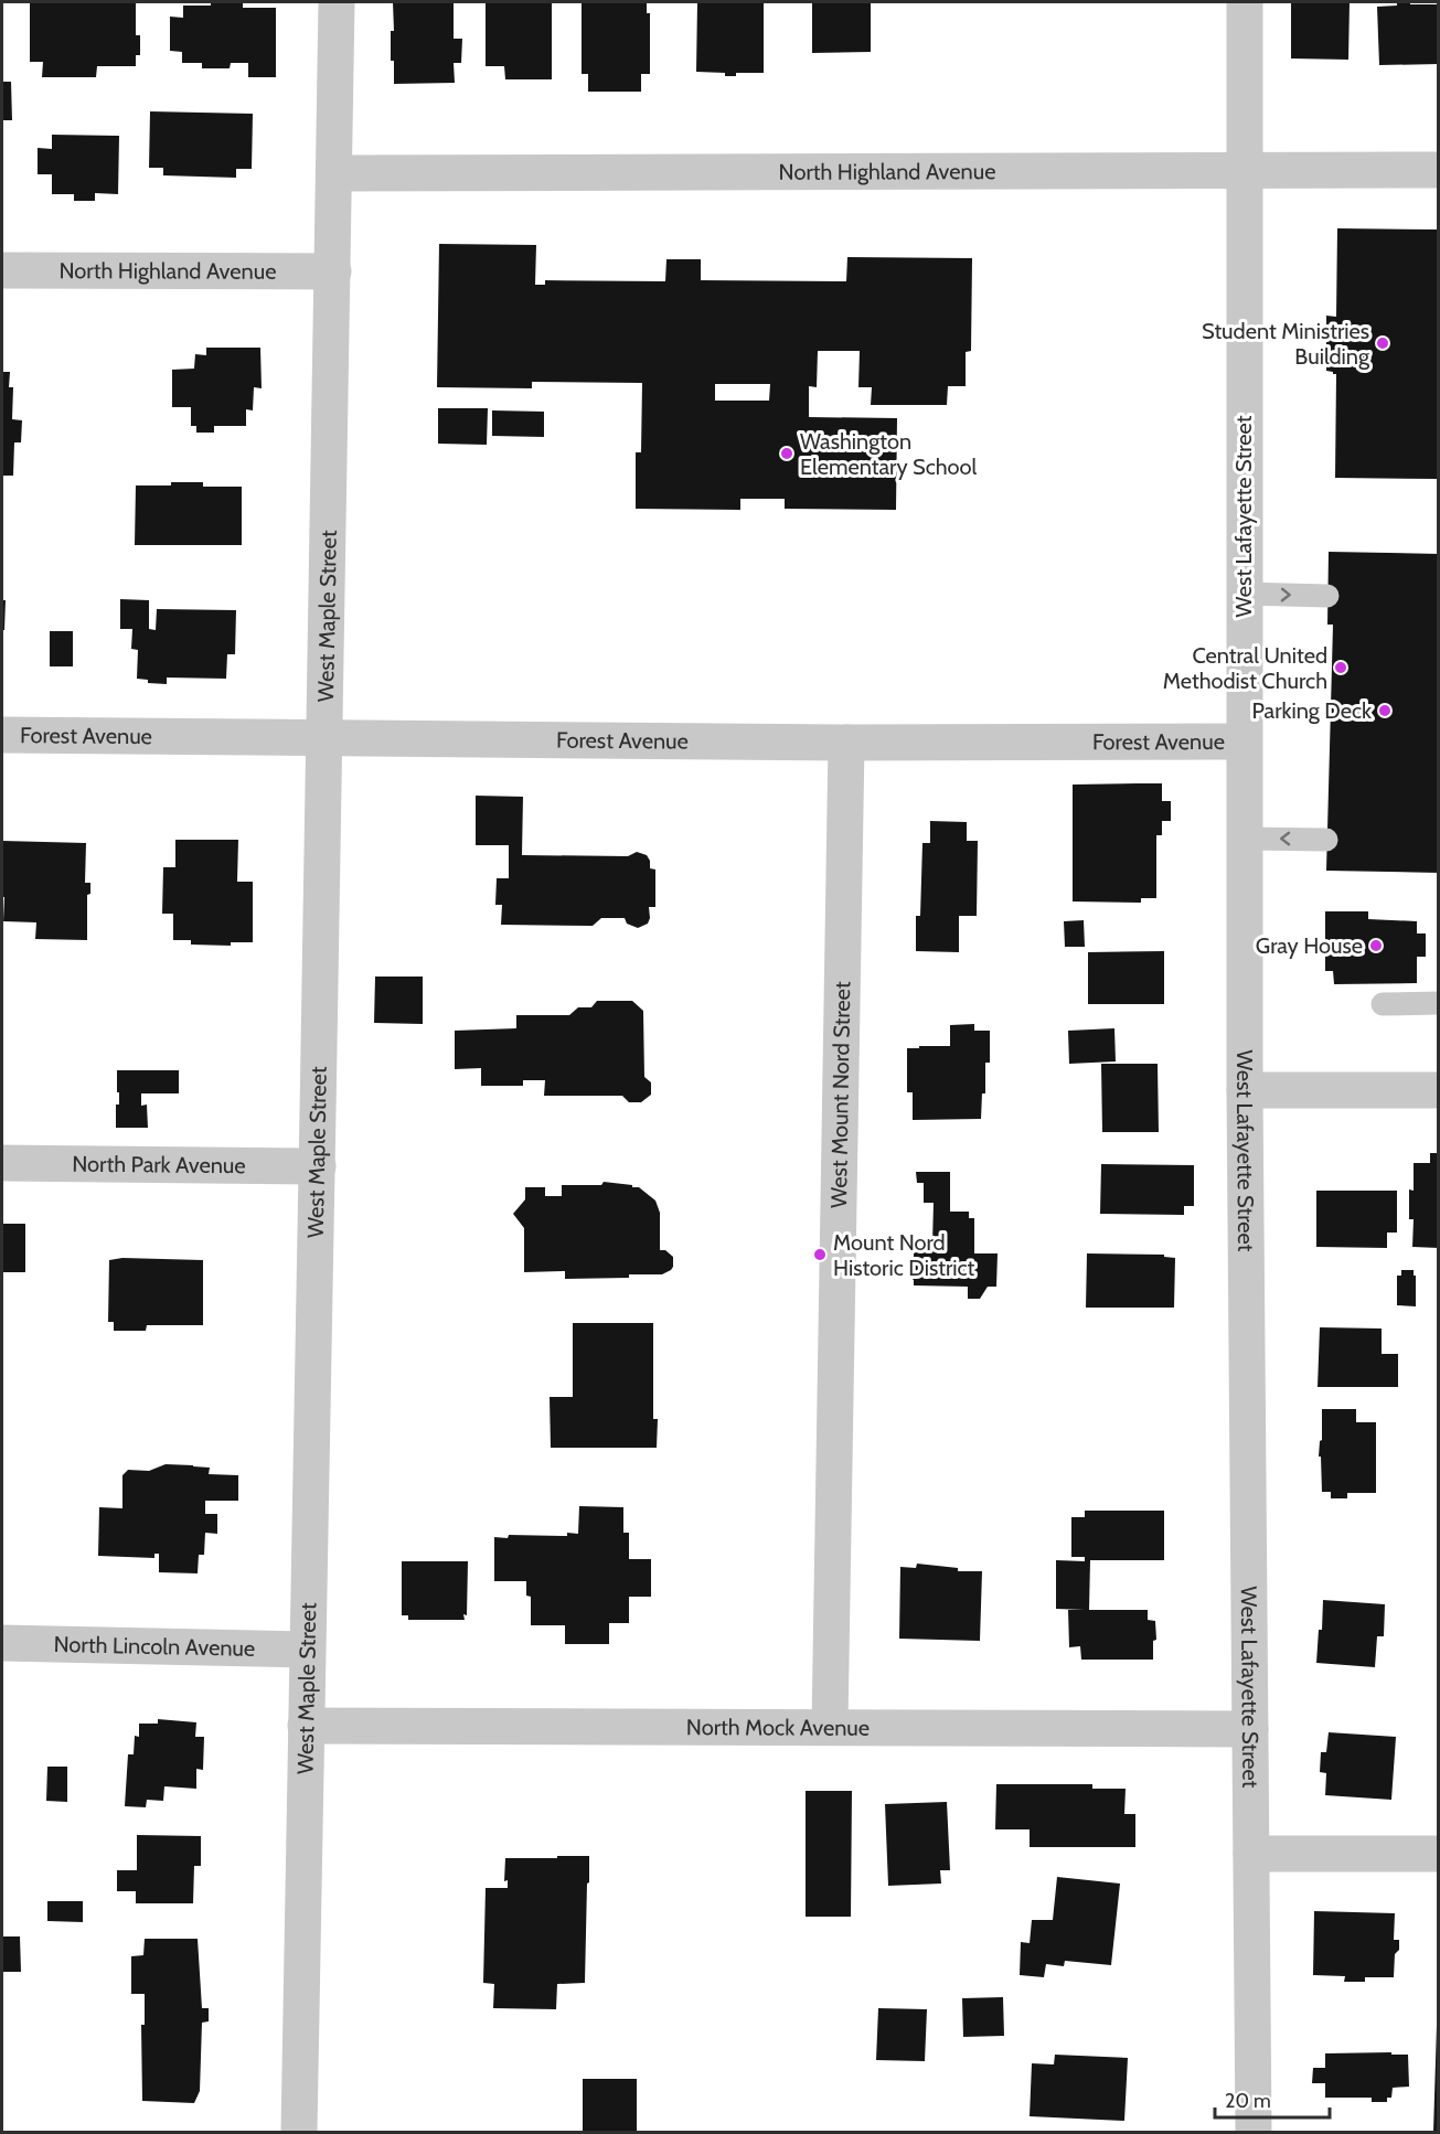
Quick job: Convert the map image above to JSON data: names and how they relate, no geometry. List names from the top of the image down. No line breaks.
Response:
{"streets":{"street":["North Highland Avenue","West Lafayette Street","West Maple Street","Forest Avenue","West Mount Nord Street","North Park Avenue","North Lincoln Avenue","North Mock Avenue"]},"crossings":[["North Highland Avenue","West Lafayette Street"],["North Highland Avenue","West Maple Street"],["West Lafayette Street","Forest Avenue"],["West Lafayette Street","North Mock Avenue"],["West Maple Street","Forest Avenue"],["West Maple Street","North Park Avenue"],["West Maple Street","North Lincoln Avenue"],["West Maple Street","North Mock Avenue"],["Forest Avenue","West Mount Nord Street"],["West Mount Nord Street","North Mock Avenue"]],"places":["Student Ministries Building","Washington Elementary School","Central United Methodist Church","Parking Deck","Gray House","Mount Nord Historic District"],"scale_bar":"20 m"}
